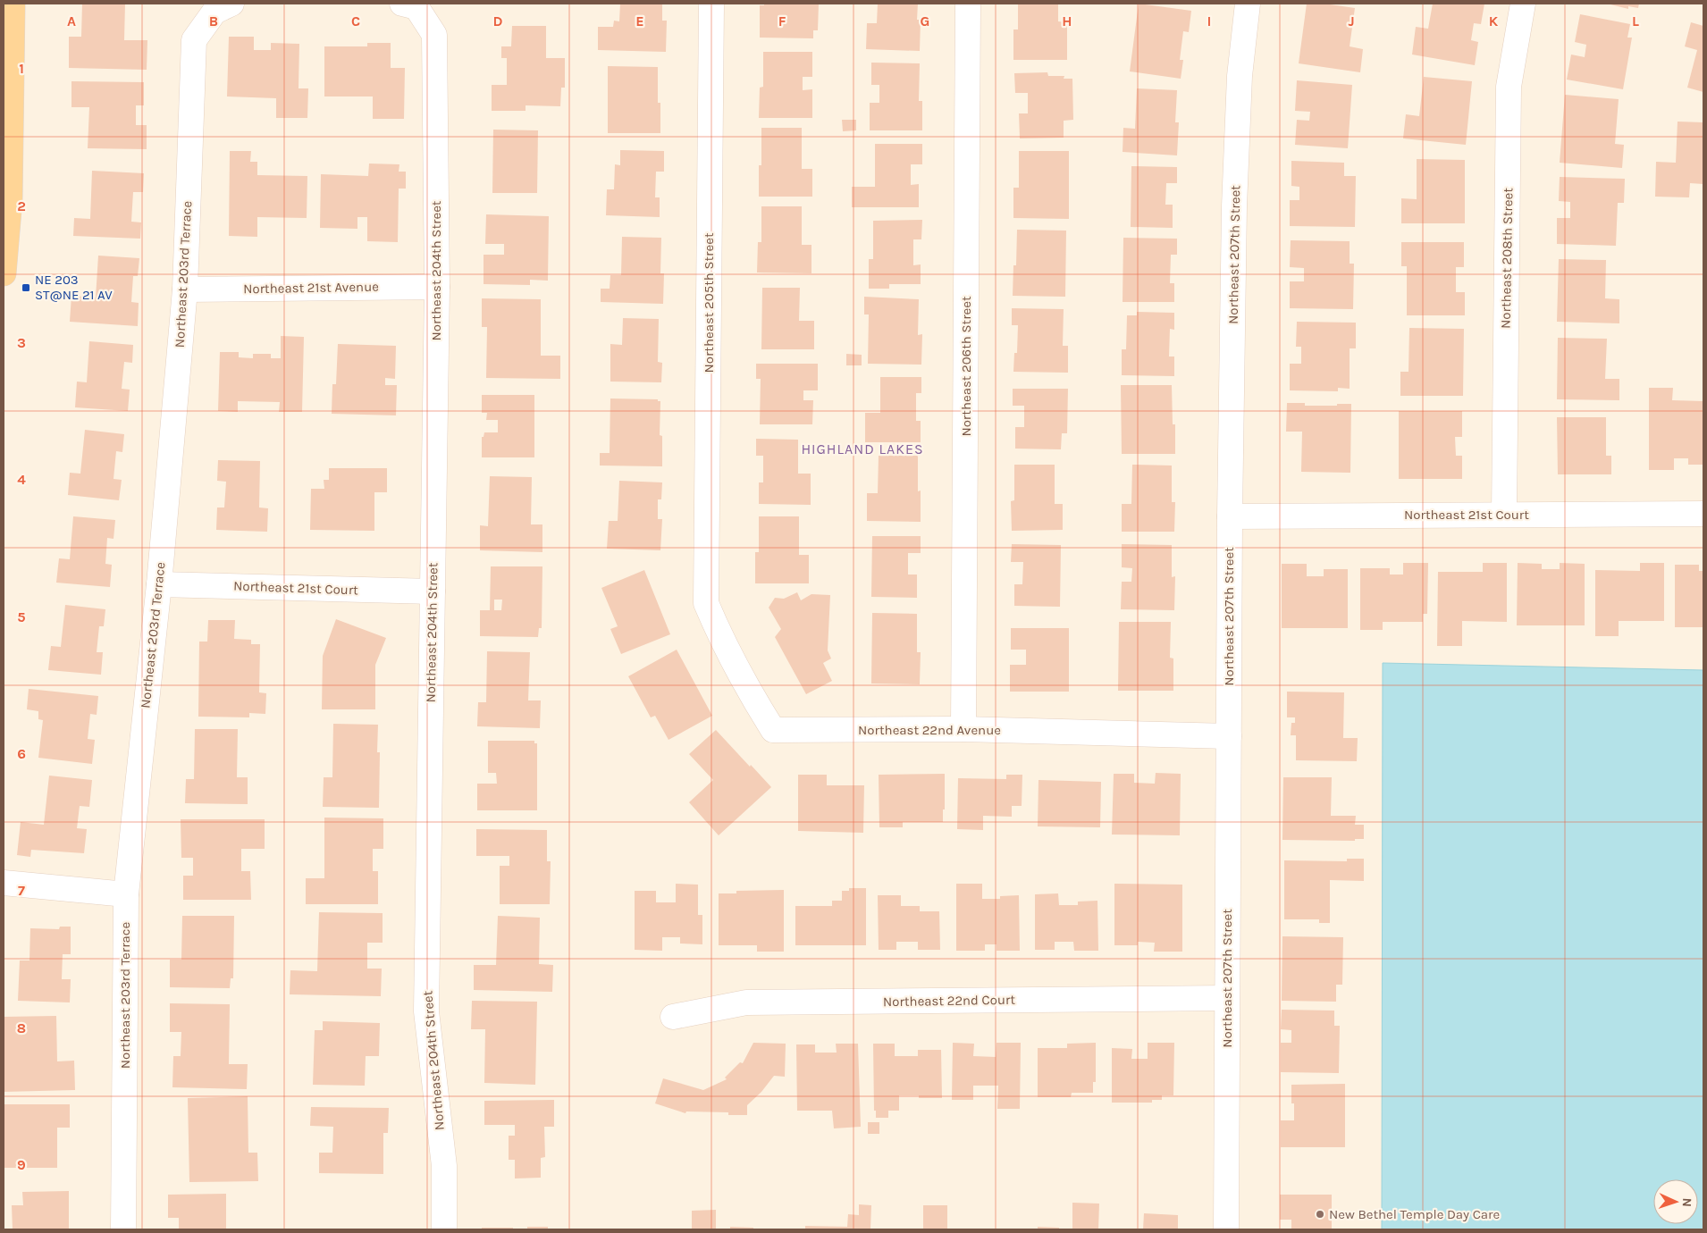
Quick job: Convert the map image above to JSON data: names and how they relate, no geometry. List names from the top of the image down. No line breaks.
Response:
{"streets":{"street":["Northeast 207th Street","Northeast 208th Street","Northeast 204th Street","Northeast 203rd Terrace","Northeast 21st Avenue","Northeast 205th Street","Northeast 206th Street","Northeast 21st Court","Northeast 22nd Avenue","Northeast 22nd Court"]},"crossings":[["Northeast 207th Street","Northeast 21st Court"],["Northeast 207th Street","Northeast 22nd Avenue"],["Northeast 207th Street","Northeast 22nd Court"],["Northeast 208th Street","Northeast 21st Court"],["Northeast 204th Street","Northeast 21st Avenue"],["Northeast 204th Street","Northeast 21st Court"],["Northeast 203rd Terrace","Northeast 21st Avenue"],["Northeast 203rd Terrace","Northeast 21st Court"],["Northeast 205th Street","Northeast 22nd Avenue"],["Northeast 206th Street","Northeast 22nd Avenue"]],"districts":["HIGHLAND LAKES"],"places":{"transit":["NE 203 ST@NE 21 AV"],"other":["New Bethel Temple Day Care"]},"north":"right","grid":{"columns":["A","B","C","D","E","F","G","H","I","J","K","L"],"rows":["1","2","3","4","5","6","7","8","9"]}}
